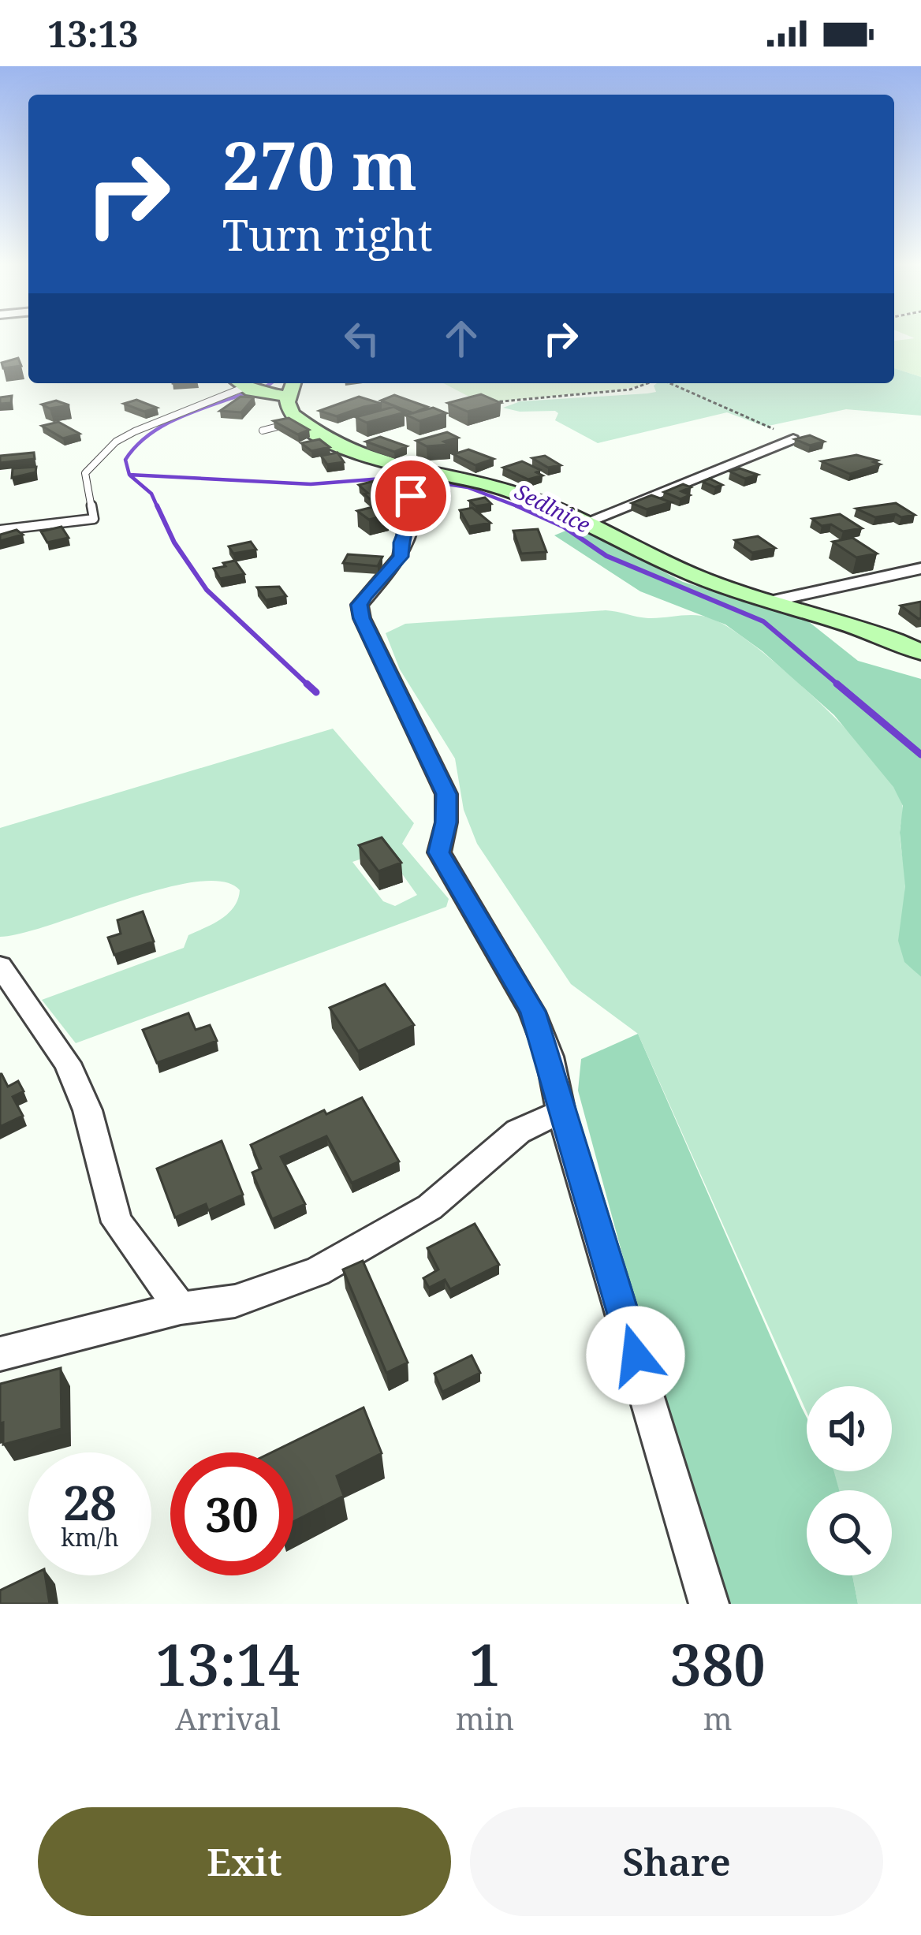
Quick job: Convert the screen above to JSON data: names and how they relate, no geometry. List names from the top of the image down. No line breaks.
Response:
{"water":["Sedlnice"],"page":{"status":"13:13","turn":["270 m","Turn right"],"speed":"28 km/h","limit":"30","eta":["13:14","Arrival","1","min","380","m"],"buttons":["Exit","Share"]}}
